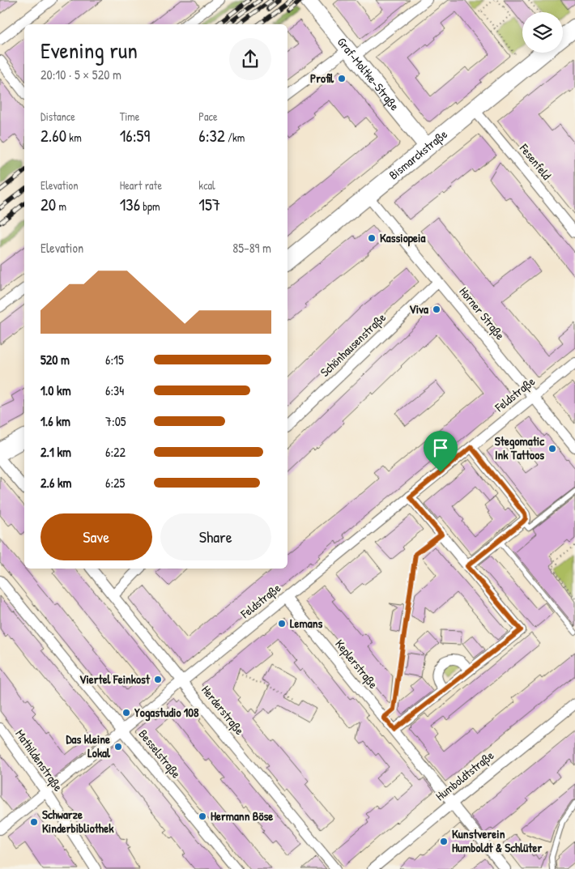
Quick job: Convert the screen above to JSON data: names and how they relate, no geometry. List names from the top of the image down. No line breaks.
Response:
{"streets":{"main road":["Graf-Moltke-Straße","Bismarckstraße"],"street":["Fesenfeld","Horner Straße","Schönhausenstraße","Feldstraße","Keplerstraße","Herderstraße","Besselstraße","Mathildenstraße","Humboldtstraße"]},"crossings":[["Graf-Moltke-Straße","Bismarckstraße"],["Bismarckstraße","Fesenfeld"],["Bismarckstraße","Horner Straße"],["Horner Straße","Schönhausenstraße"],["Horner Straße","Feldstraße"],["Feldstraße","Keplerstraße"],["Feldstraße","Herderstraße"],["Feldstraße","Besselstraße"],["Feldstraße","Mathildenstraße"],["Keplerstraße","Humboldtstraße"]],"places":["Profil","Kassiopeia","Viva","Stegomatic Ink Tattoos","Lemans","Viertel Feinkost","Yogastudio 108","Das kleine Lokal","Hermann Böse","Schwarze Kinderbibliothek","Kunstverein Humboldt & Schlüter"],"page":{"heading":["Evening run","20:10 · 5 × 520 m"],"stats":[["Distance","2.60 km"],["Time","16:59"],["Pace","6:32 /km"],["Elevation","20 m"],["Heart rate","136 bpm"],["kcal","157"]],"chart":["Elevation","85–89 m"],"list":[{"name":"520 m","note":"6:15"},{"name":"1.0 km","note":"6:34"},{"name":"1.6 km","note":"7:05"},{"name":"2.1 km","note":"6:22"},{"name":"2.6 km","note":"6:25"}],"buttons":["Save","Share"]}}
